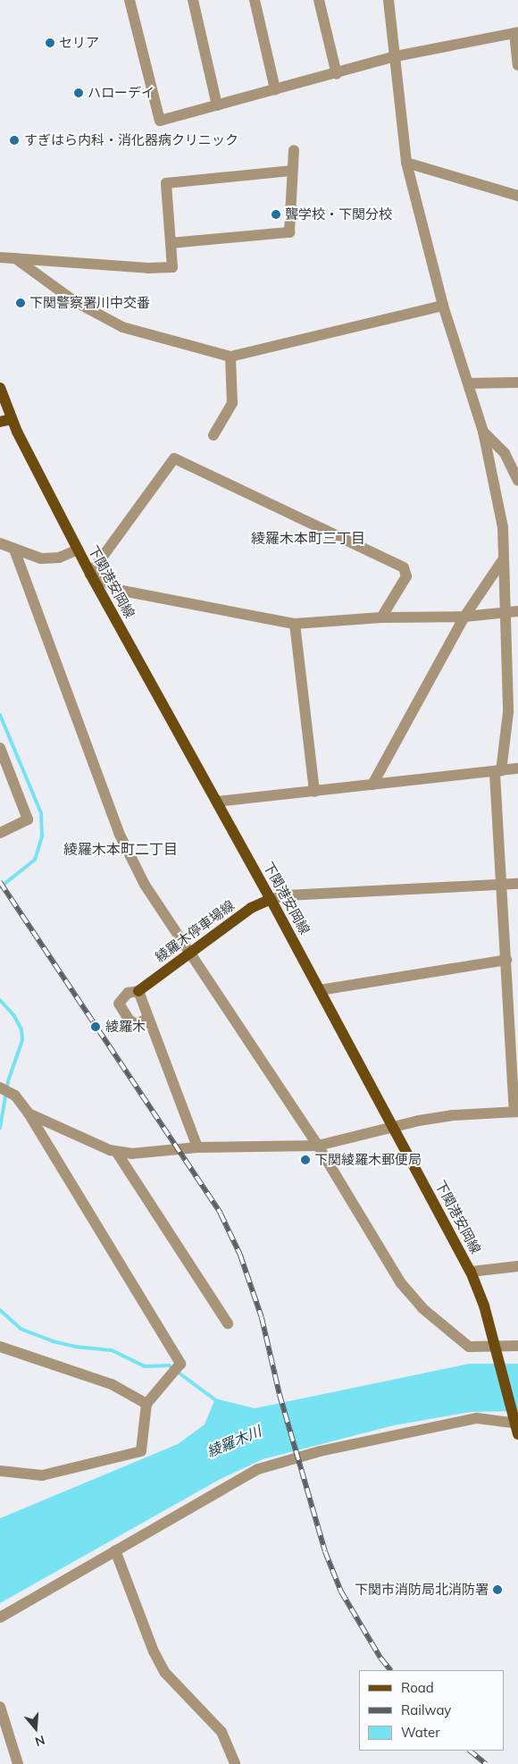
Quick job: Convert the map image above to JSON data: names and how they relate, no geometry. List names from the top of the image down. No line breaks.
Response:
{"streets":{"main road":["下関港安岡線","綾羅木停車場線"]},"crossings":[["下関港安岡線","綾羅木停車場線"]],"districts":["綾羅木本町三丁目","綾羅木本町二丁目"],"water":["綾羅木川"],"places":["セリア","ハローデイ","すぎはら内科・消化器病クリニック","聾学校・下関分校","下関警察署川中交番","綾羅木","下関綾羅木郵便局","下関市消防局北消防署"],"legend":["Road","Railway","Water"],"north":"bottom"}
